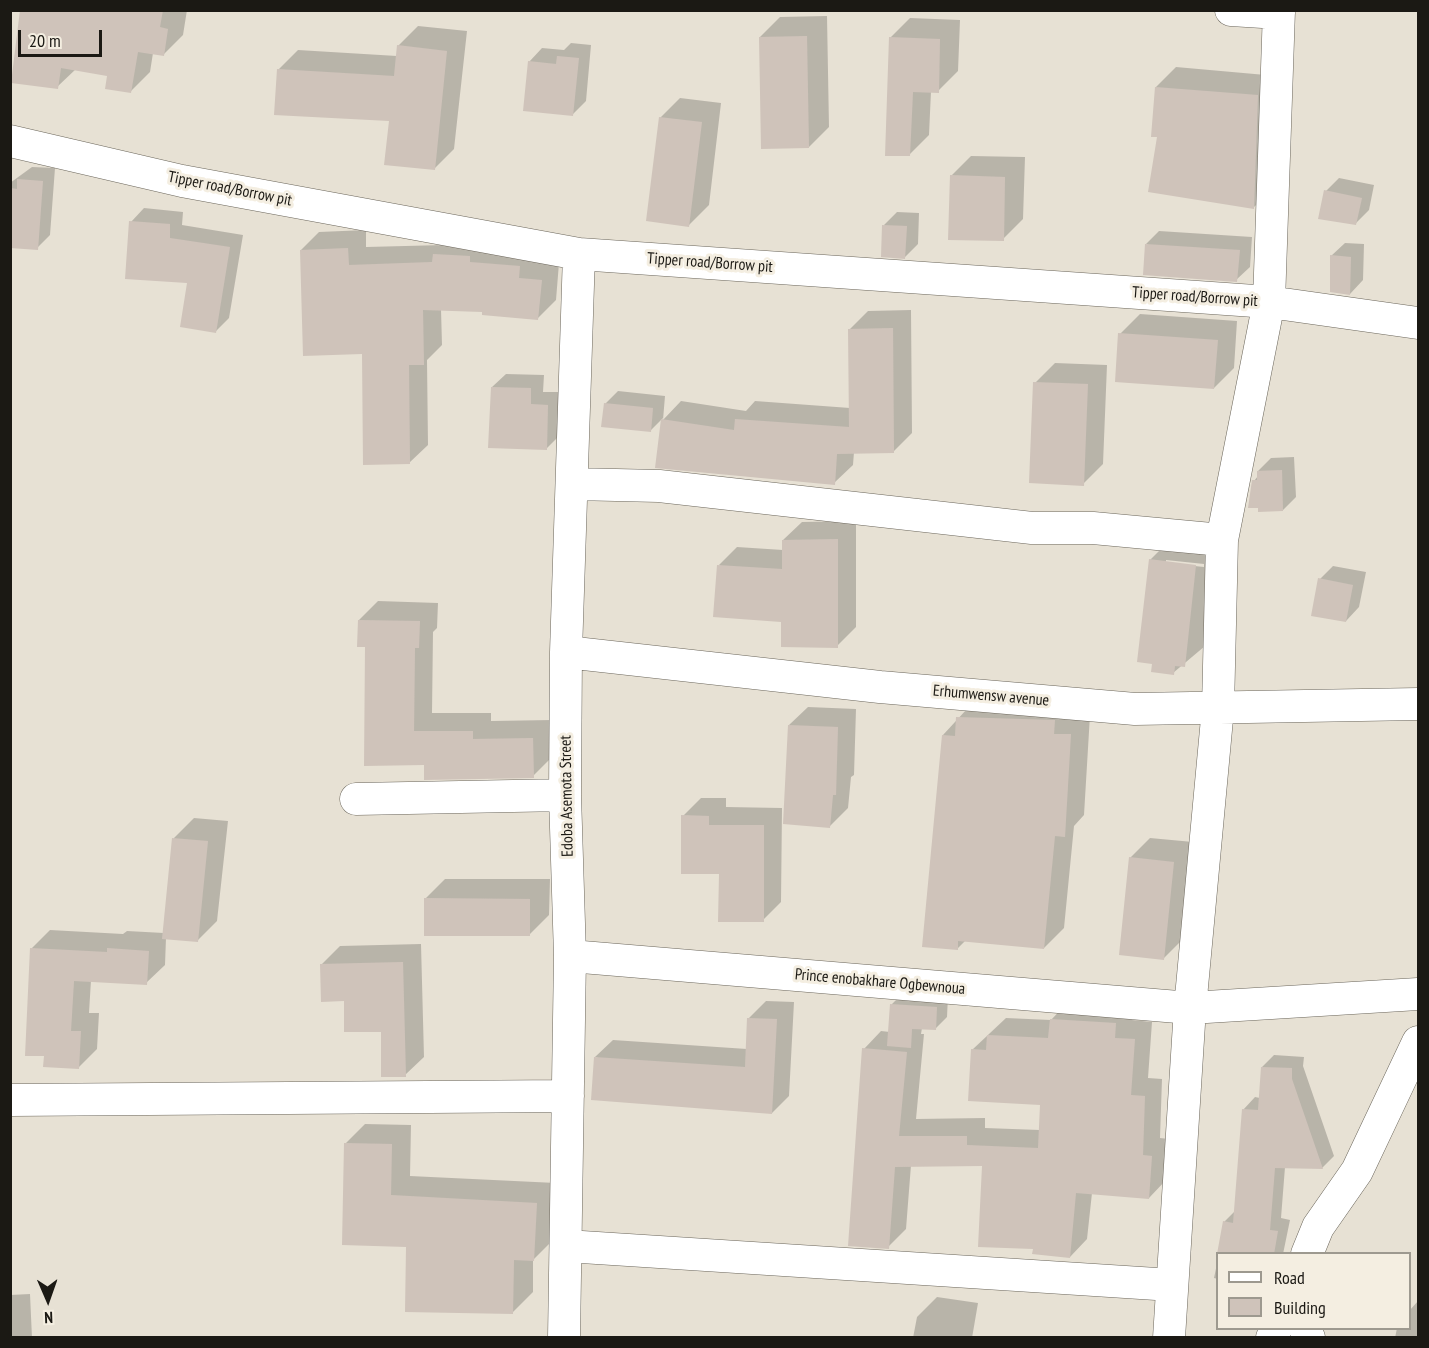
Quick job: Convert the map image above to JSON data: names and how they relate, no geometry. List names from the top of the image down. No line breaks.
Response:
{"streets":{"street":["Tipper road/Borrow pit","Erhumwensw avenue","Edoba Asemota Street","Prince enobakhare Ogbewnoua"]},"crossings":[["Tipper road/Borrow pit","Edoba Asemota Street"],["Erhumwensw avenue","Edoba Asemota Street"],["Edoba Asemota Street","Prince enobakhare Ogbewnoua"]],"legend":["Road","Building"],"scale_bar":"20 m","north":"bottom"}
